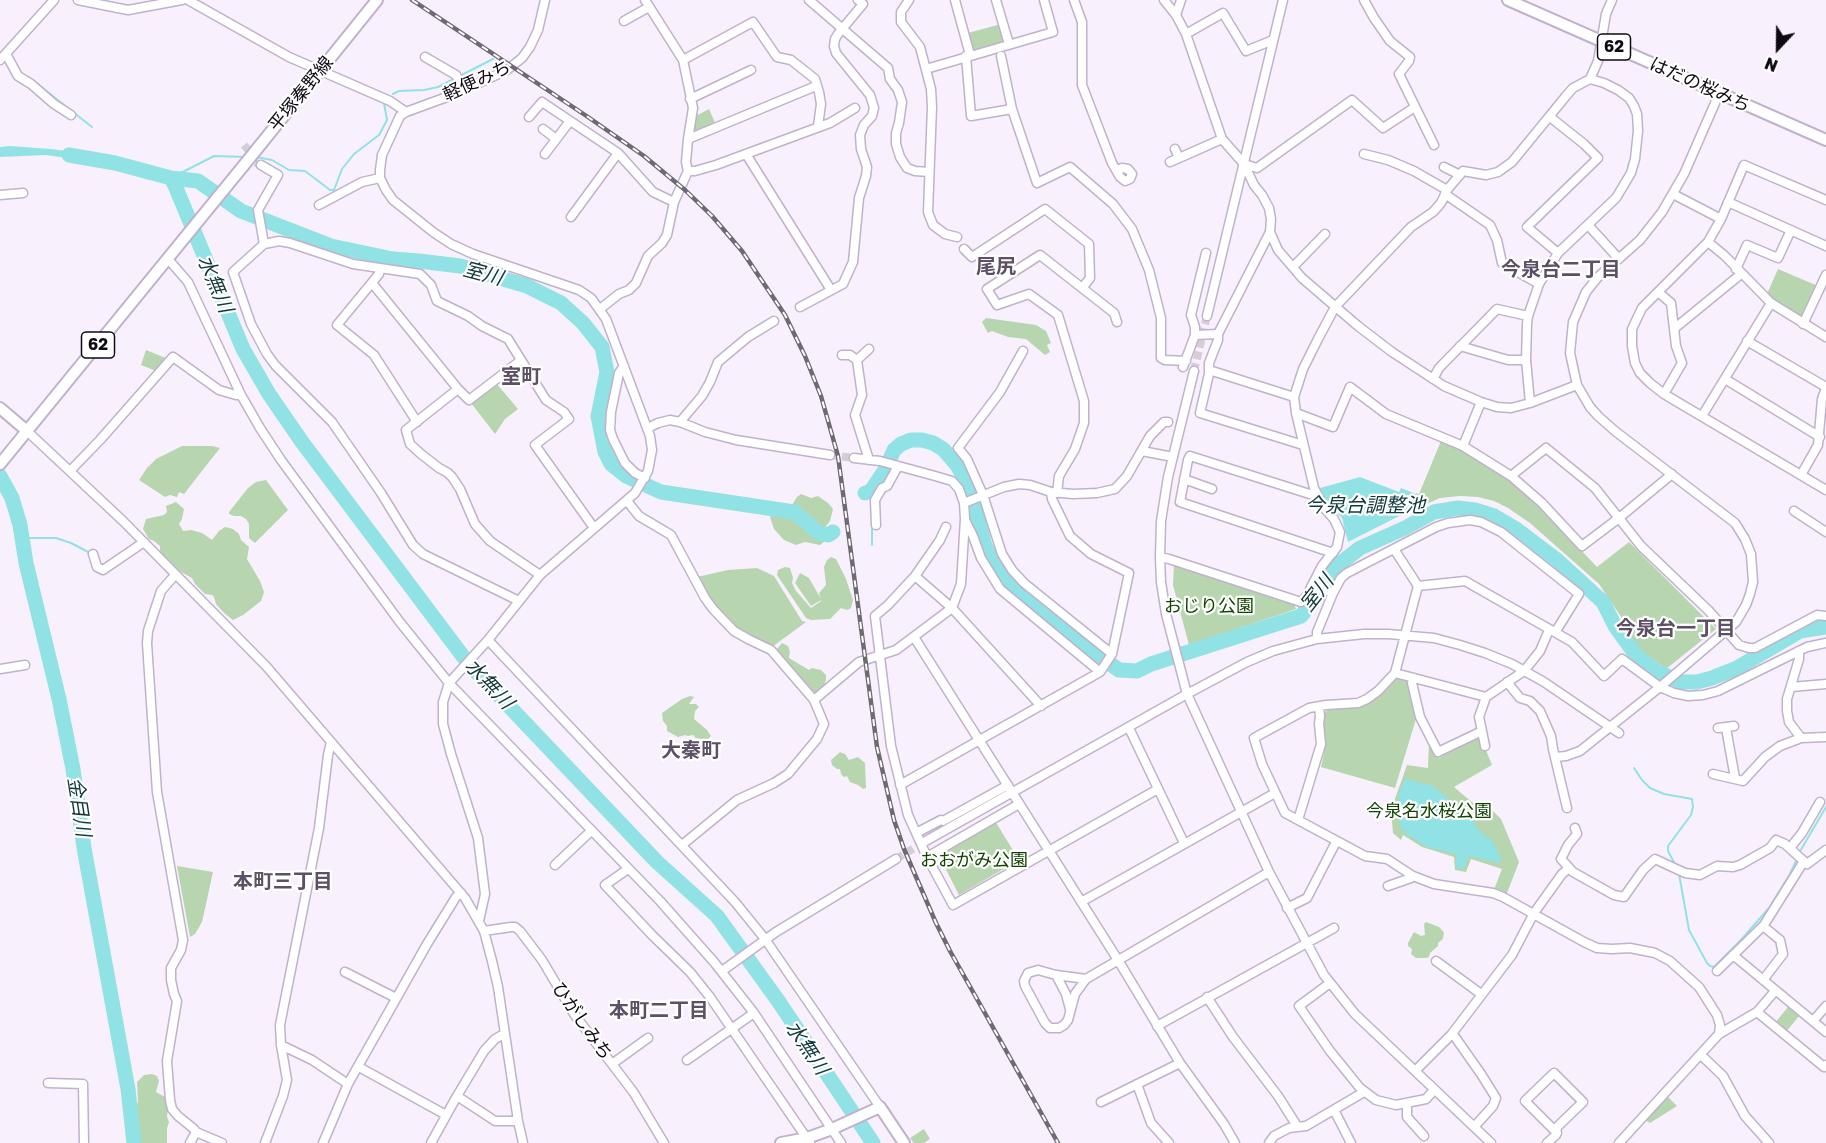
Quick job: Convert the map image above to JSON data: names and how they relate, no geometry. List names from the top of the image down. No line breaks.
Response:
{"streets":{"main road":["62","はだの桜みち","平塚秦野線"],"street":["軽便みち","ひがしみち"]},"crossings":[["62","平塚秦野線"]],"districts":["尾尻","今泉台二丁目","室町","今泉台一丁目","大秦町","本町三丁目","本町二丁目"],"water":["室川","水無川","今泉台調整池","金目川"],"parks":["おじり公園","今泉名水桜公園","おおがみ公園"],"north":"bottom"}
